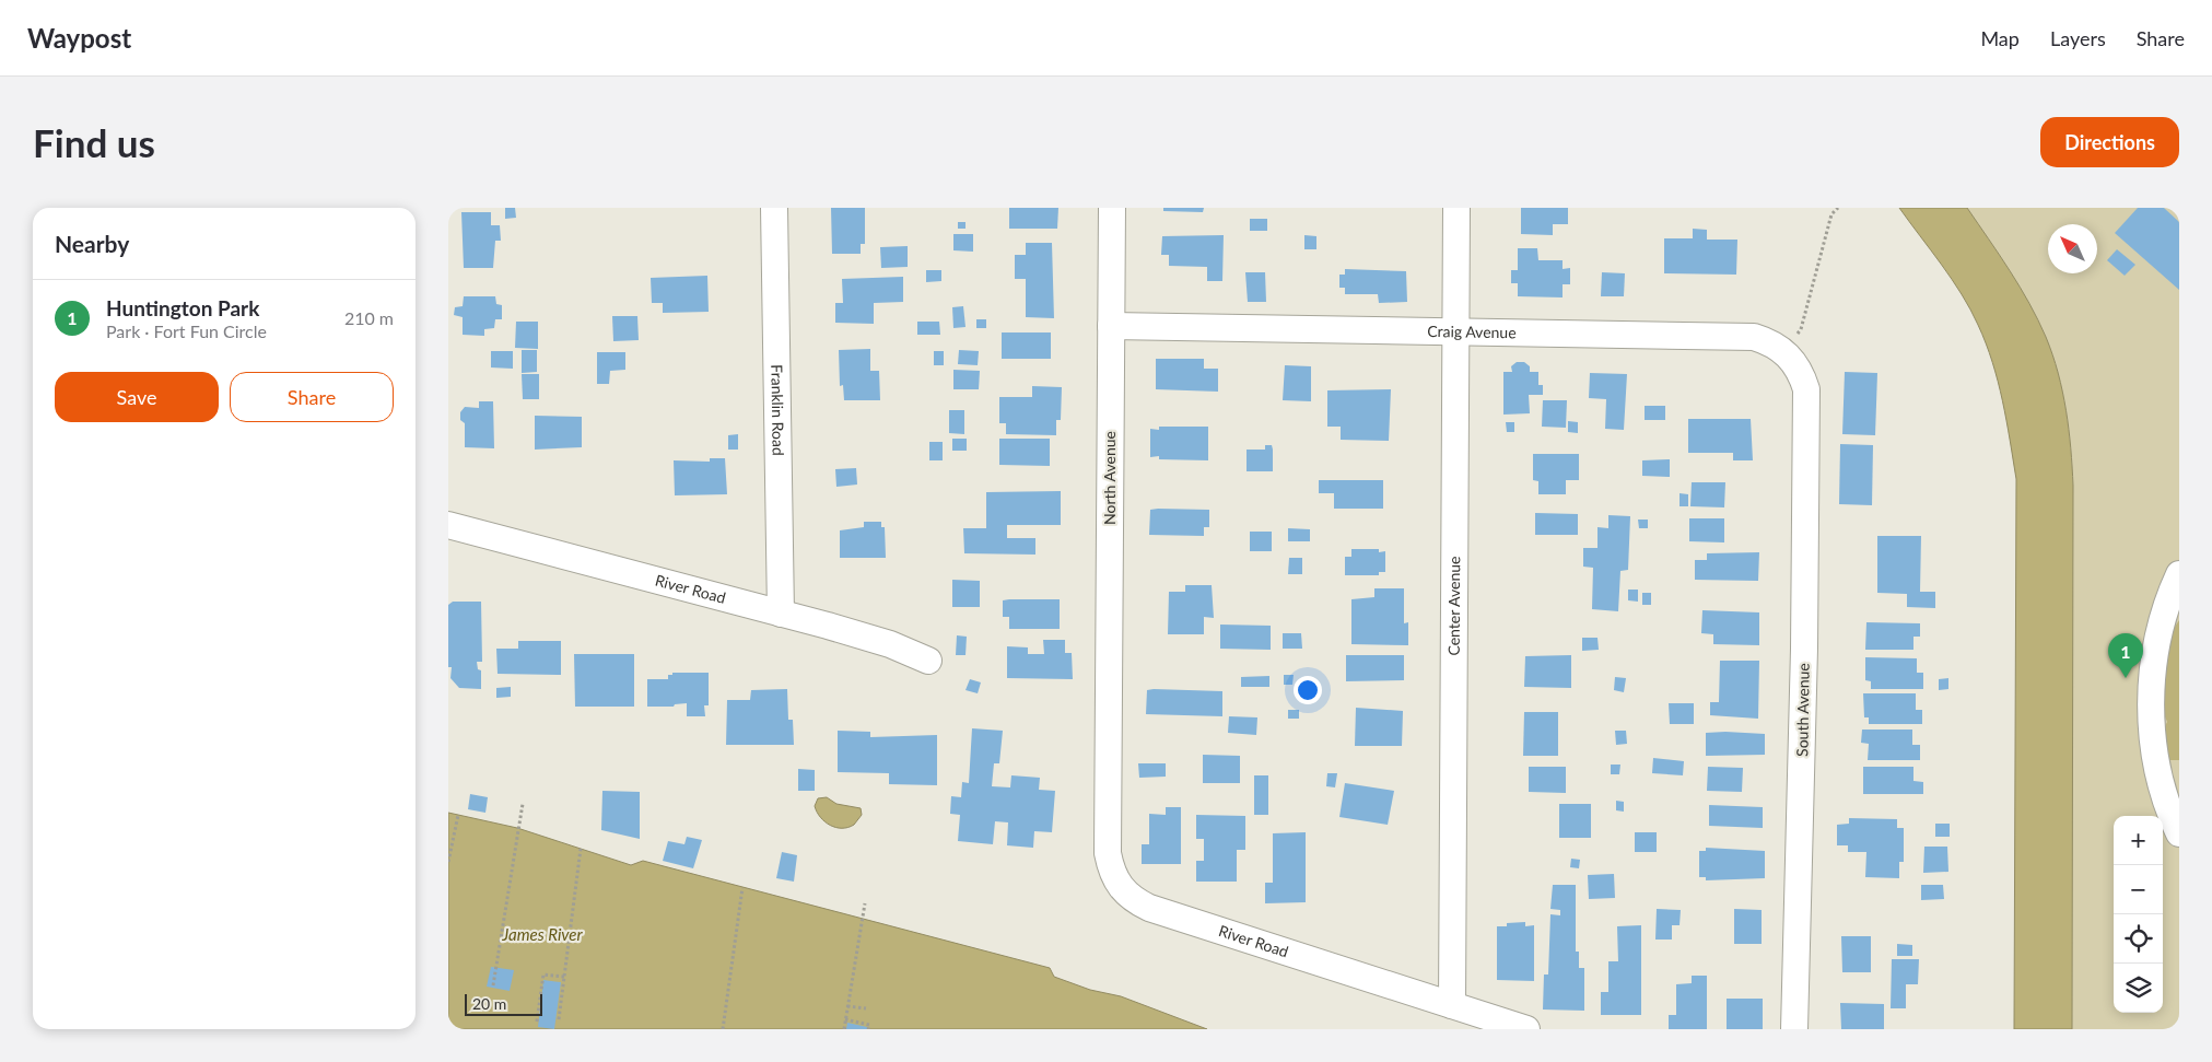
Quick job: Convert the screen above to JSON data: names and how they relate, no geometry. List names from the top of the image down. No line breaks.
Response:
{"streets":{"street":["Craig Avenue","Franklin Road","North Avenue","River Road","Center Avenue","South Avenue"]},"crossings":[["Craig Avenue","North Avenue"],["Craig Avenue","Center Avenue"],["Craig Avenue","South Avenue"],["Franklin Road","River Road"],["North Avenue","River Road"],["River Road","Center Avenue"]],"water":["James River"],"scale_bar":"20 m","north":"top left","page":{"header":"Waypost","nav":["Map","Layers","Share"],"buttons":["Directions",["Save","Share"]],"title":"Find us","heading":"Nearby","list":[{"mark":"1","name":"Huntington Park","note":"Park · Fort Fun Circle","value":"210 m"}],"pins":"1","map_buttons":["+","−"],"scale":"20 m"}}
